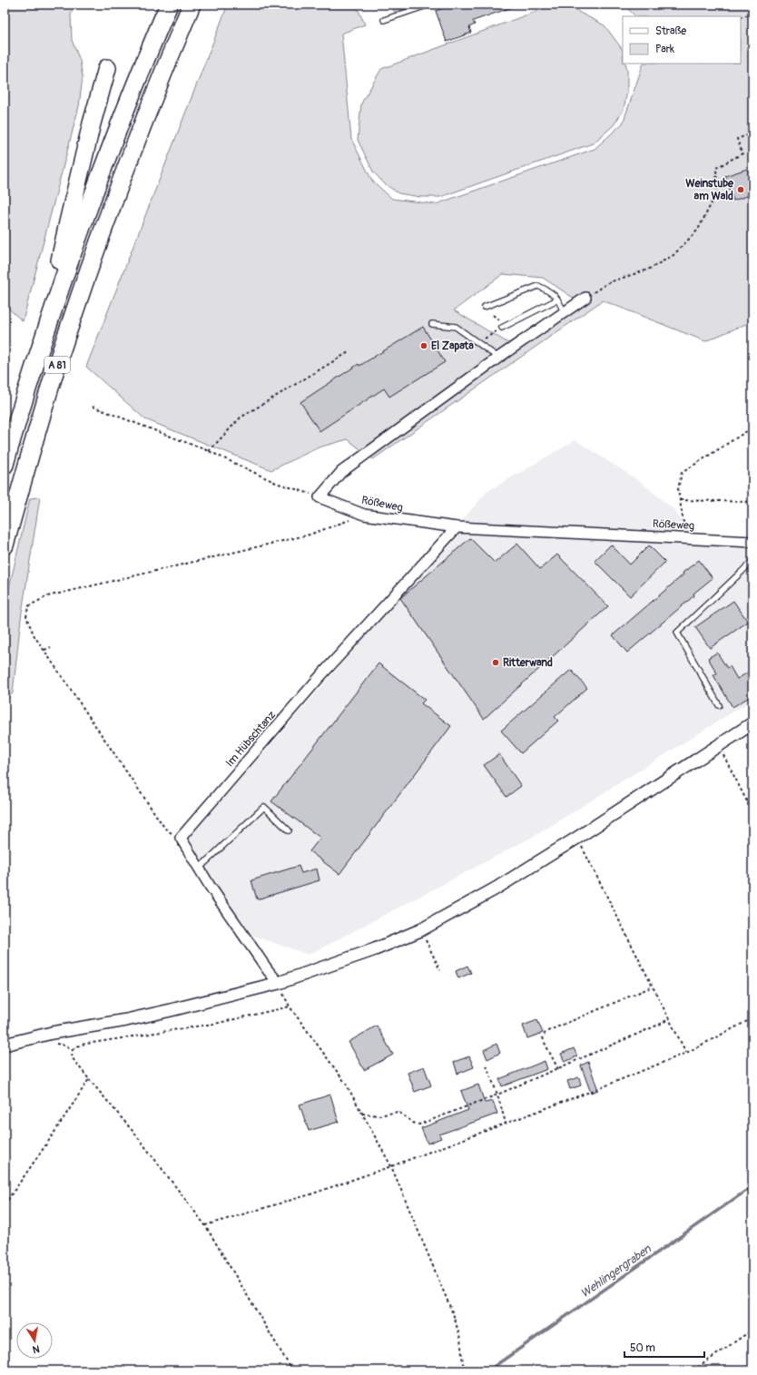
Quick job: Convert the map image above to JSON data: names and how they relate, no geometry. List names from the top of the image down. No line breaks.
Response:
{"streets":{"highway":["A 81"],"street":["Rößeweg","Im Hübschtanz"]},"crossings":[["Rößeweg","Im Hübschtanz"]],"water":["Wehlingergraben"],"places":["Weinstube am Wald","El Zapata","Ritterwand"],"legend":["Straße","Park"],"scale_bar":"50 m","north":"bottom"}
